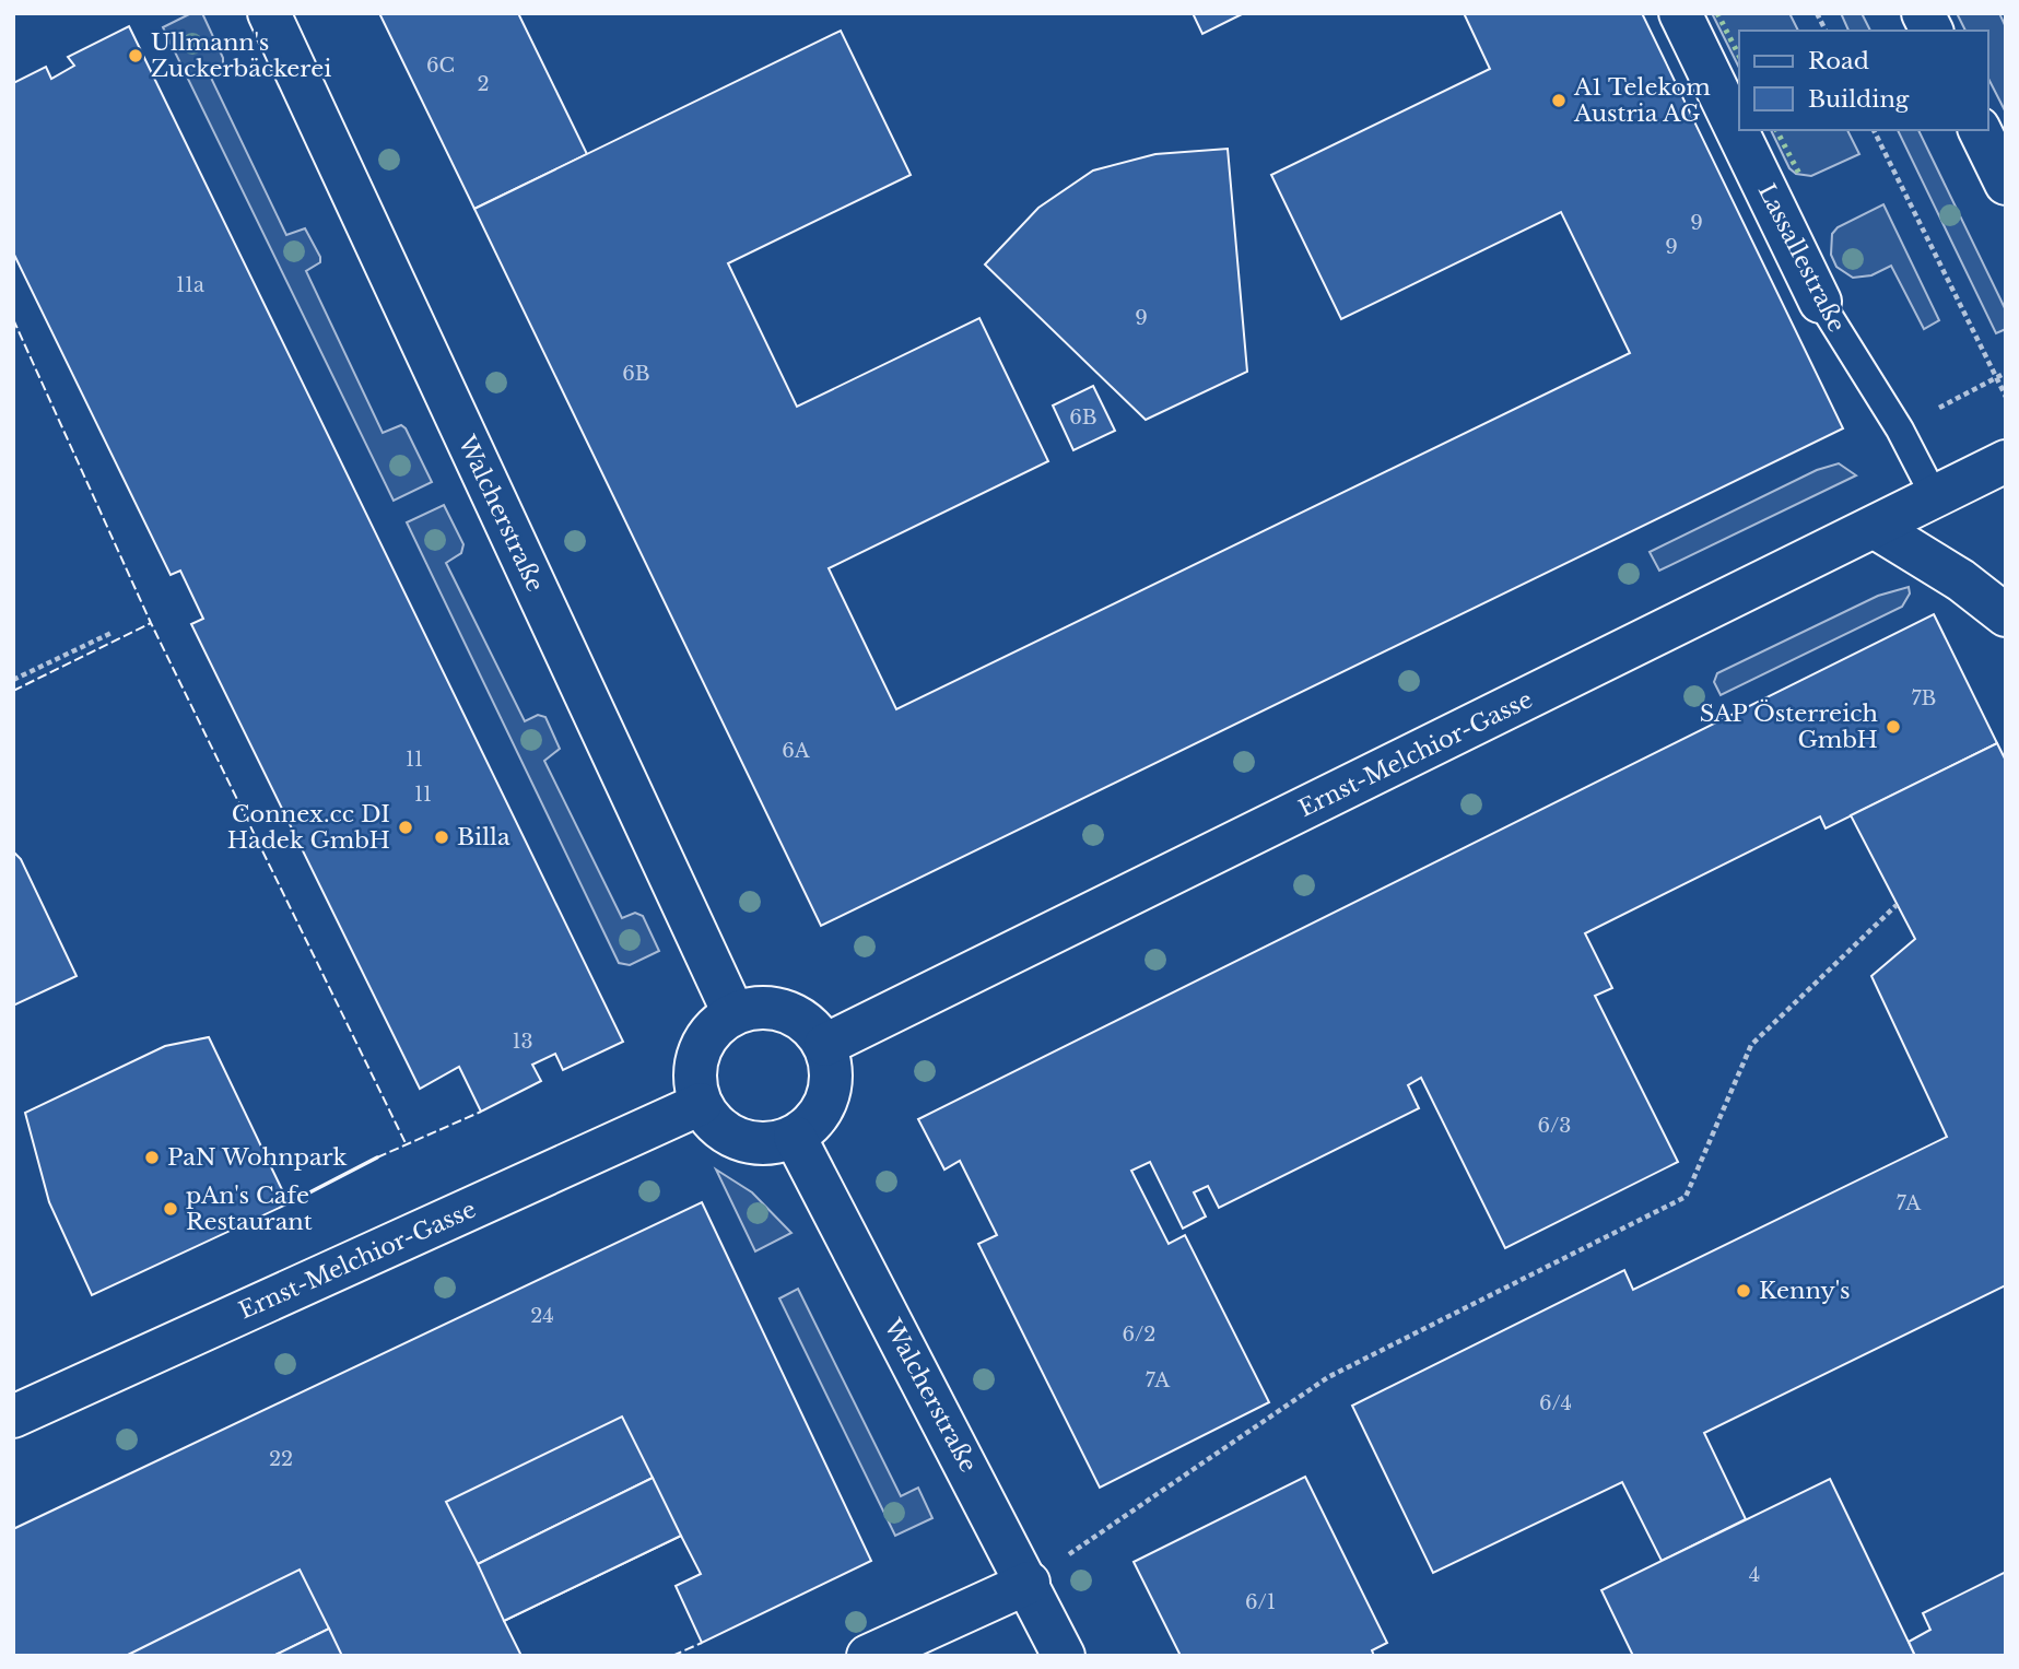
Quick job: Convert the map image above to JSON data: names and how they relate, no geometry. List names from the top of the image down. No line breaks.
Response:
{"streets":{"street":["Lassallestraße","Walcherstraße","Ernst-Melchior-Gasse"]},"crossings":[["Lassallestraße","Ernst-Melchior-Gasse"],["Walcherstraße","Ernst-Melchior-Gasse"]],"places":["Ullmann's Zuckerbäckerei","A1 Telekom Austria AG","SAP Österreich GmbH","Connex.cc DI Hadek GmbH","Billa","PaN Wohnpark","pAn's Cafe Restaurant","Kenny's"],"house_numbers":["6C","2","9","9","11a","9","6B","6B","7B","6A","11","11","13","6/3","7A","24","6/2","7A","6/4","22","4","6/1"],"legend":["Road","Building"]}
